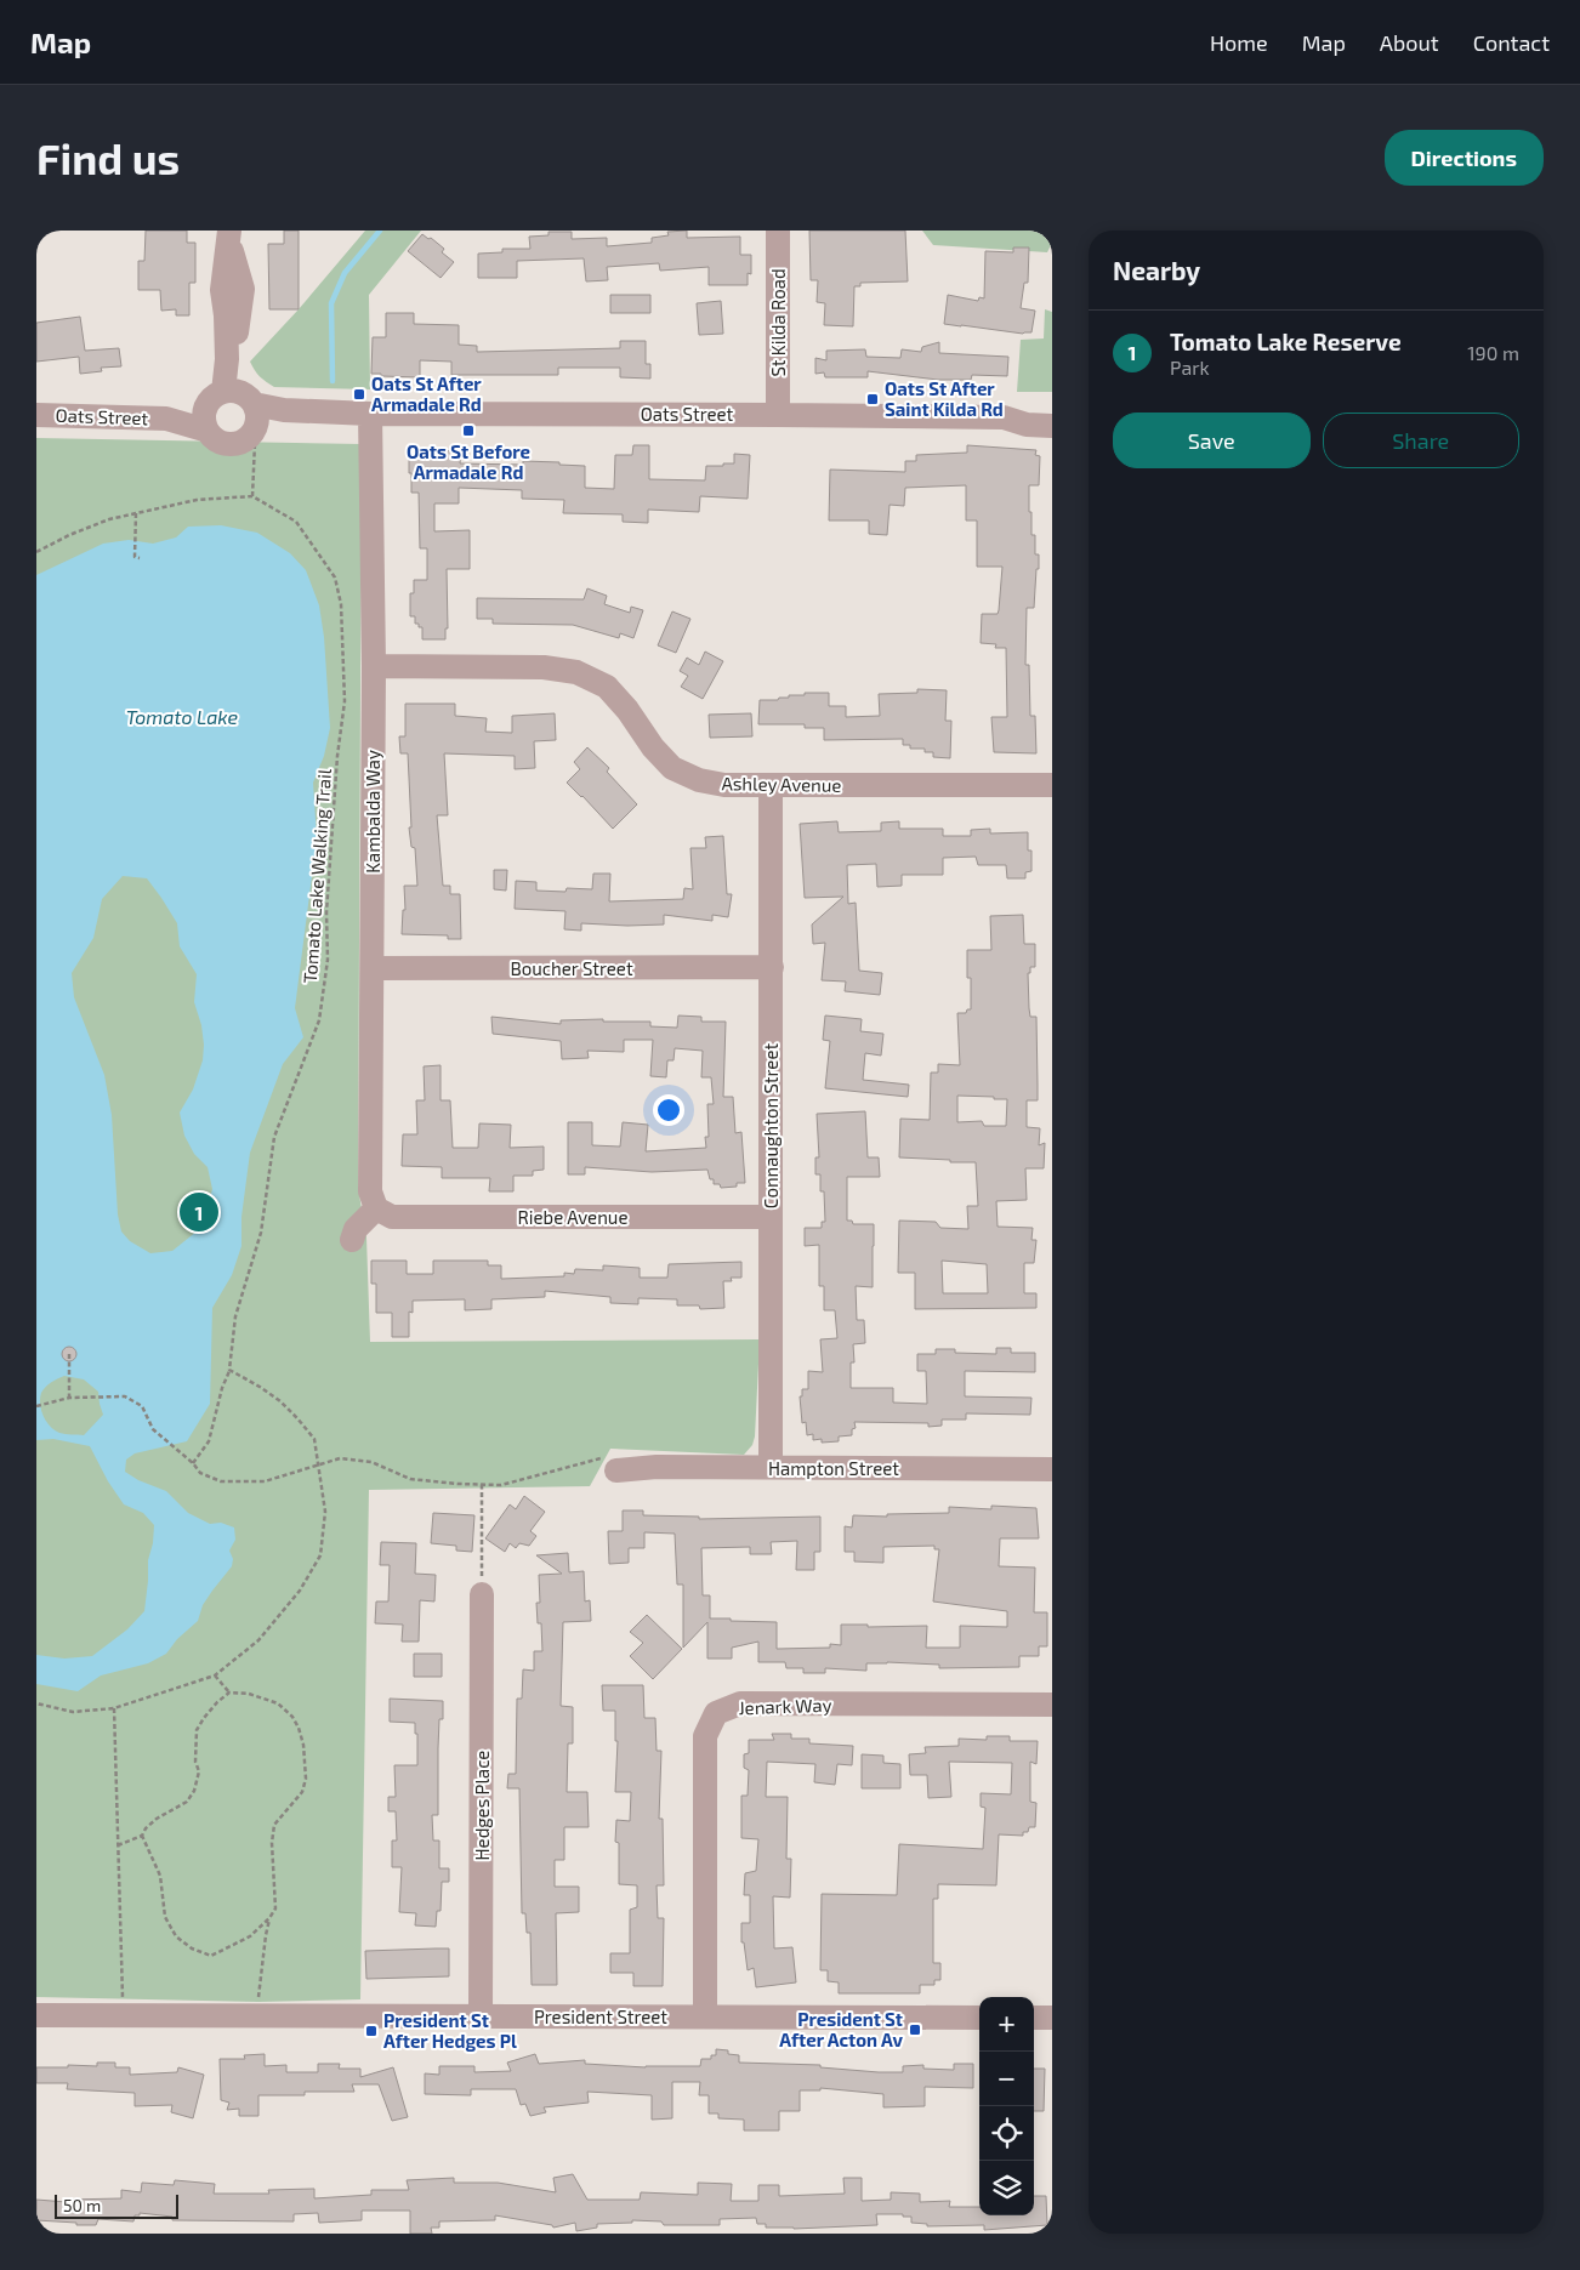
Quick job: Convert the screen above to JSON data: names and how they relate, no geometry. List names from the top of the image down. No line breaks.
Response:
{"streets":{"street":["St Kilda Road","Oats Street","Ashley Avenue","Kambalda Way","Boucher Street","Connaughton Street","Riebe Avenue","Hampton Street","Jenark Way","Hedges Place","President Street"],"path":["Tomato Lake Walking Trail"]},"crossings":[["St Kilda Road","Oats Street"],["Oats Street","Kambalda Way"],["Ashley Avenue","Kambalda Way"],["Ashley Avenue","Connaughton Street"],["Kambalda Way","Boucher Street"],["Kambalda Way","Riebe Avenue"],["Boucher Street","Connaughton Street"],["Connaughton Street","Riebe Avenue"],["Connaughton Street","Hampton Street"],["Jenark Way","President Street"],["Hedges Place","President Street"]],"water":["Tomato Lake"],"places":{"transit":["Oats St After Armadale Rd","Oats St After Saint Kilda Rd","Oats St Before Armadale Rd","President St After Acton Av","President St After Hedges Pl"]},"scale_bar":"50 m","page":{"header":"Map","nav":["Home","Map","About","Contact"],"buttons":["Directions",["Save","Share"]],"title":"Find us","heading":"Nearby","list":[{"mark":"1","name":"Tomato Lake Reserve","note":"Park","value":"190 m"}],"pins":"1","map_buttons":["+","−"],"scale":"50 m"}}
